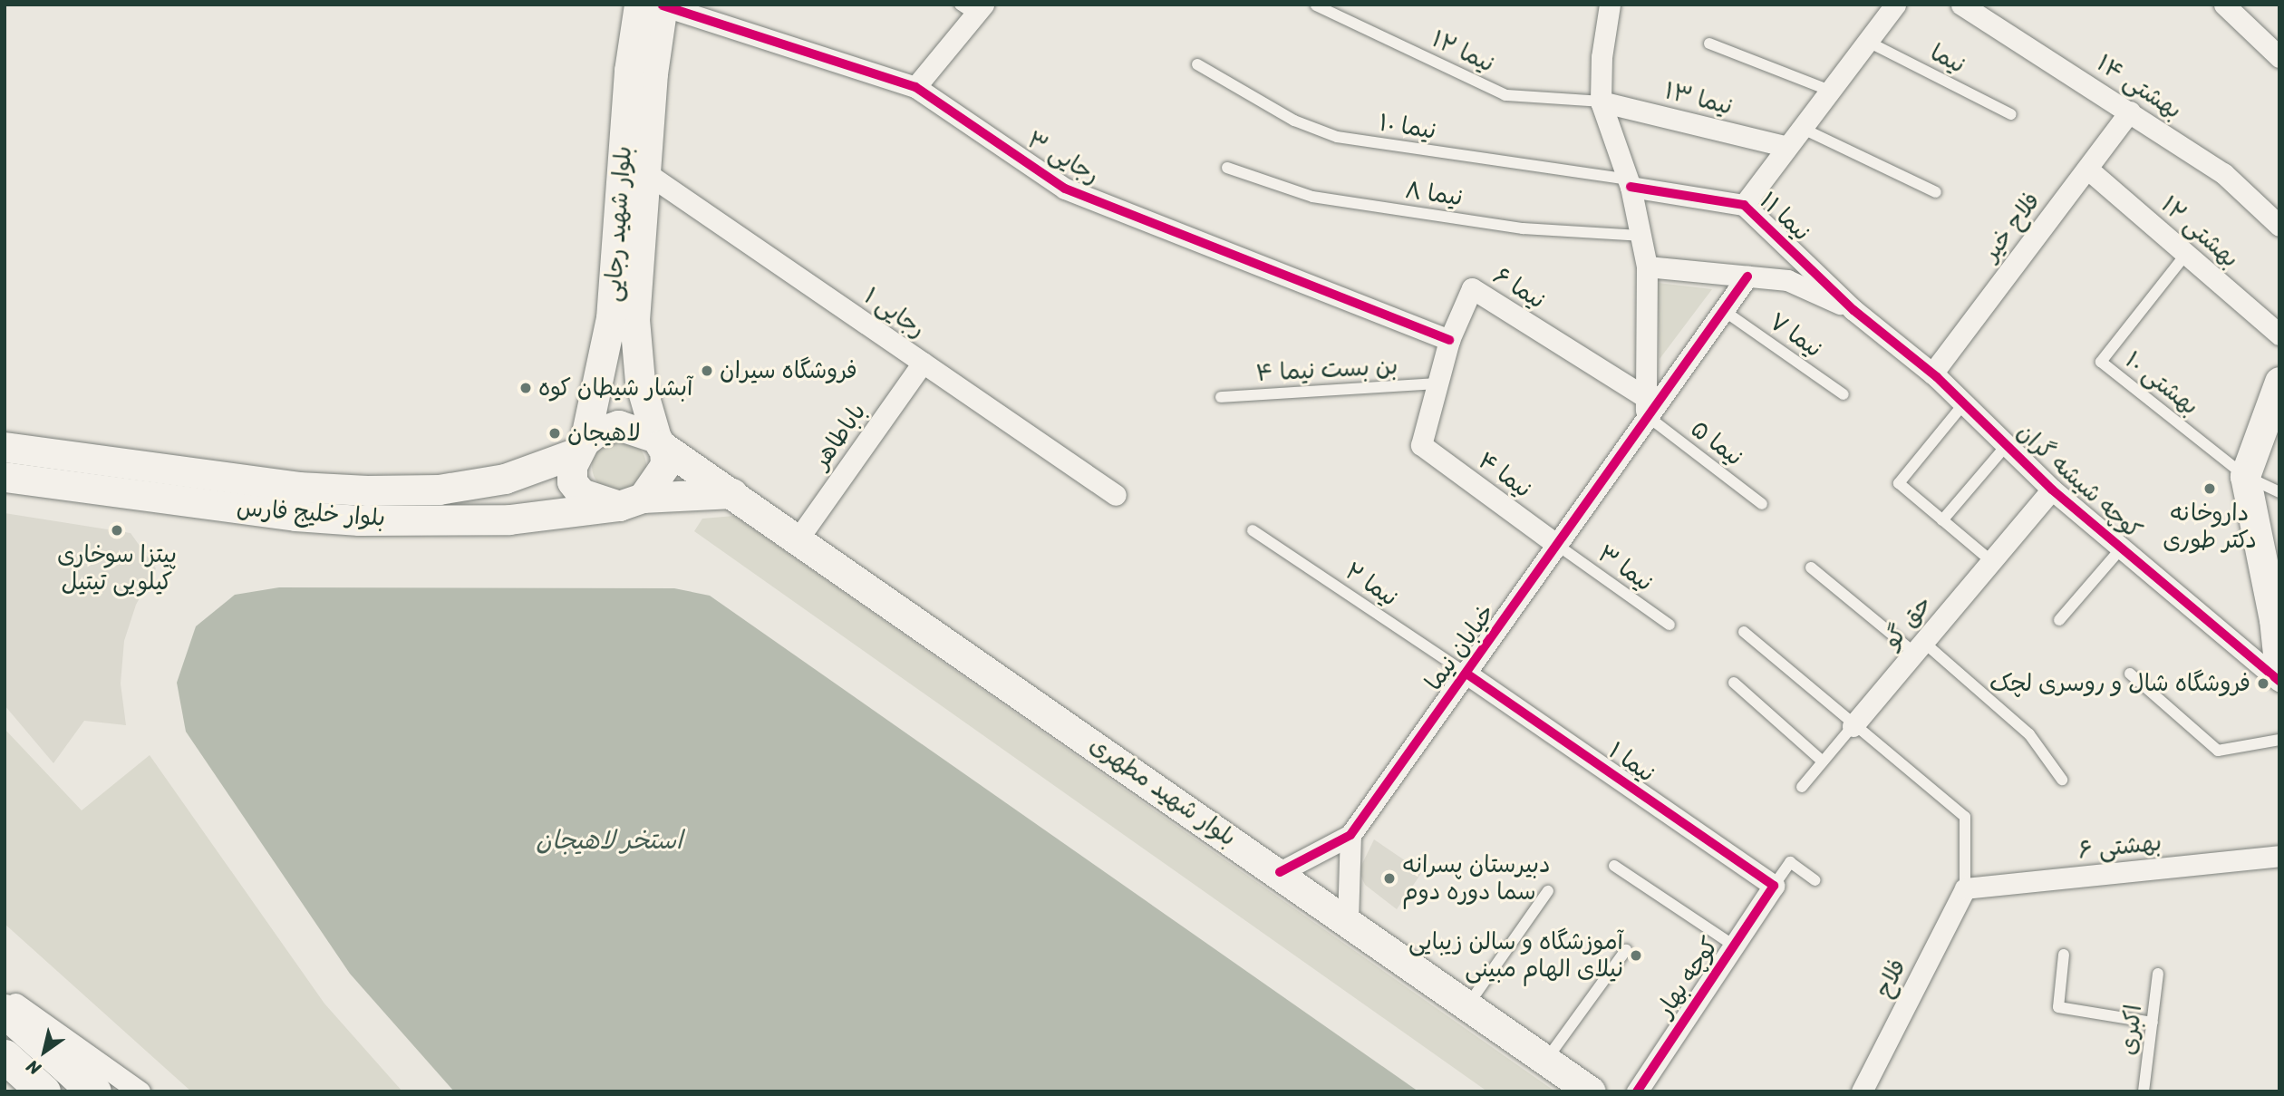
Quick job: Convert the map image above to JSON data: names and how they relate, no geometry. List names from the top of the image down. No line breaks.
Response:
{"streets":{"main road":["بلوار شهید رجایی","بلوار خلیج فارس","بلوار شهید مطهری"],"street":["بهشتی ۱۴","نیما ۱۳","رجایی ۳","نیما ۱۱","فلاح خیر","بهشتی ۱۲","نیما ۶","رجایی ۱","باباطاهر","نیما ۴","کوچه شیشه گران","حق گو","خیابان نیما","نیما ۱","بهشتی ۶","کوچه بهار","فلاح"],"lane":["نیما ۱۲","نیما","نیما ۱۰","نیما ۸","نیما ۷","بن بست نیما ۴","بهشتی ۱۰","نیما ۵","نیما ۳","نیما ۲","اکبری"]},"crossings":[["نیما ۱۲","نیما ۱۳"],["بهشتی ۱۴","فلاح خیر"],["نیما ۱۰","نیما ۱۱"],["رجایی ۳","بلوار شهید رجایی"],["رجایی ۳","نیما ۶"],["نیما ۱۱","کوچه شیشه گران"],["بلوار شهید رجایی","رجایی ۱"],["بلوار شهید رجایی","بلوار خلیج فارس"],["بلوار شهید رجایی","بلوار شهید مطهری"],["فلاح خیر","بهشتی ۱۲"],["فلاح خیر","کوچه شیشه گران"],["بهشتی ۱۲","بهشتی ۱۰"],["نیما ۶","بن بست نیما ۴"],["نیما ۶","نیما ۵"],["نیما ۶","نیما ۴"],["نیما ۶","خیابان نیما"],["رجایی ۱","باباطاهر"],["نیما ۷","خیابان نیما"],["باباطاهر","بلوار شهید مطهری"],["نیما ۵","خیابان نیما"],["نیما ۴","نیما ۳"],["نیما ۴","خیابان نیما"],["کوچه شیشه گران","حق گو"],["بلوار خلیج فارس","بلوار شهید مطهری"],["نیما ۳","خیابان نیما"],["نیما ۲","خیابان نیما"],["نیما ۲","نیما ۱"],["خیابان نیما","نیما ۱"],["خیابان نیما","بلوار شهید مطهری"],["نیما ۱","کوچه بهار"],["بهشتی ۶","فلاح"]],"water":["استخر لاهیجان"],"places":["فروشگاه سیران","آبشار شیطان کوه","لاهيجان","داروخانه دکتر طوری","پیتزا سوخاری کیلویی تیتیل","فروشگاه شال و روسری لچک","دبیرستان پسرانه سما دوره دوم","آموزشگاه و سالن زیبایی نیلای الهام مبینی"],"north":"bottom left"}
